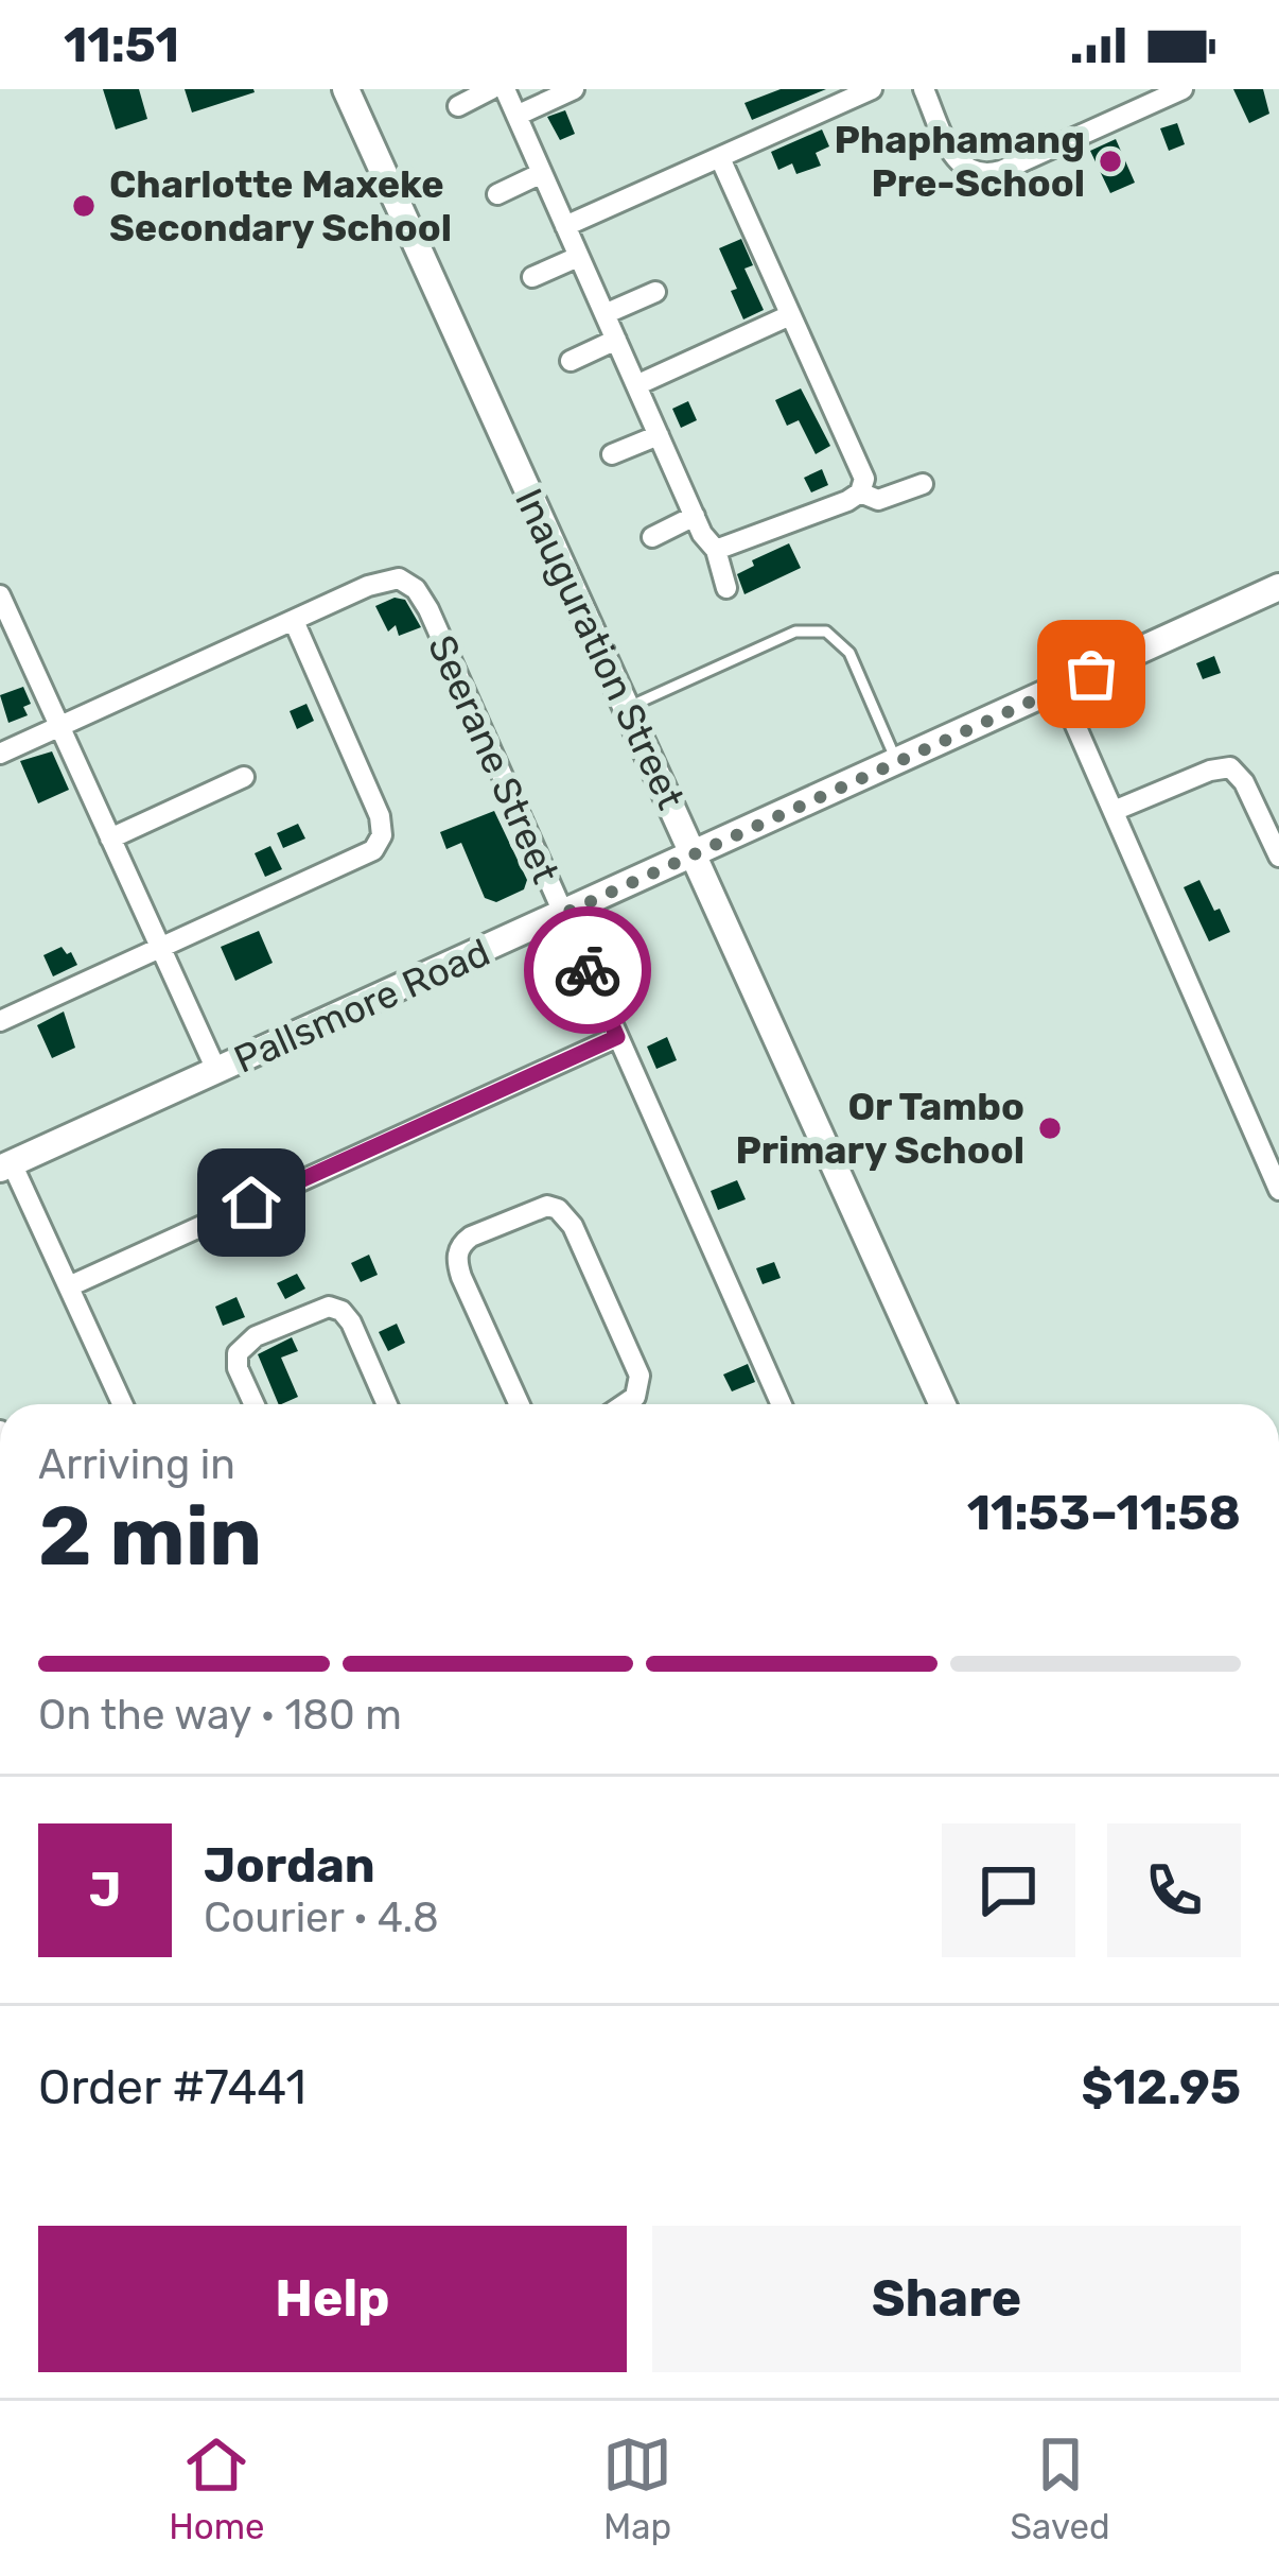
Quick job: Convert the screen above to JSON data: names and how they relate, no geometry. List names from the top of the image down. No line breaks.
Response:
{"streets":{"street":["Inauguration Street","Seerane Street","Pallsmore Road"]},"crossings":[["Inauguration Street","Pallsmore Road"],["Seerane Street","Pallsmore Road"]],"places":["Phaphamang Pre-School","Charlotte Maxeke Secondary School","Or Tambo Primary School"],"page":{"status":"11:51","heading":["2 min","Arriving in","11:53–11:58"],"panel":["Jordan","Courier · 4.8","Order #7441","$12.95"],"bar":"On the way · 180 m","round":"J","buttons":["Help","Share"],"tabs":["Home","Map","Saved"]}}
